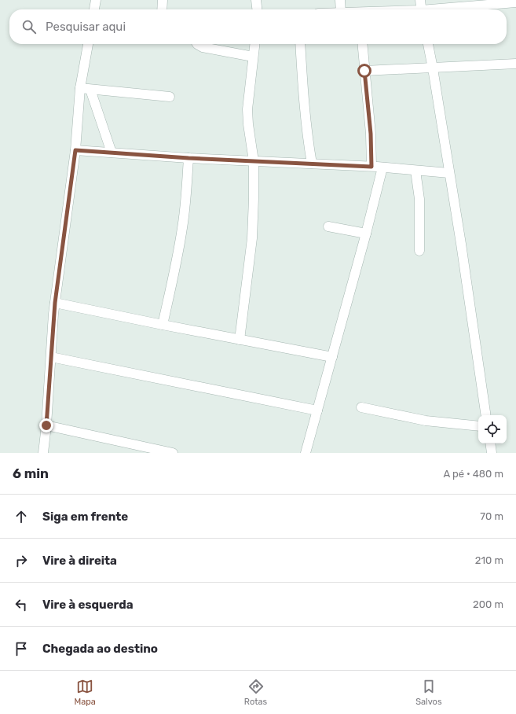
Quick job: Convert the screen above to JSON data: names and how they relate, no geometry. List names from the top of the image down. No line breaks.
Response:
{"page":{"search":"Pesquisar aqui","heading":["6 min","A pé · 480 m"],"list":[["Siga em frente","70 m"],["Vire à direita","210 m"],["Vire à esquerda","200 m"],"Chegada ao destino"],"nav":["Mapa","Rotas","Salvos"]}}
